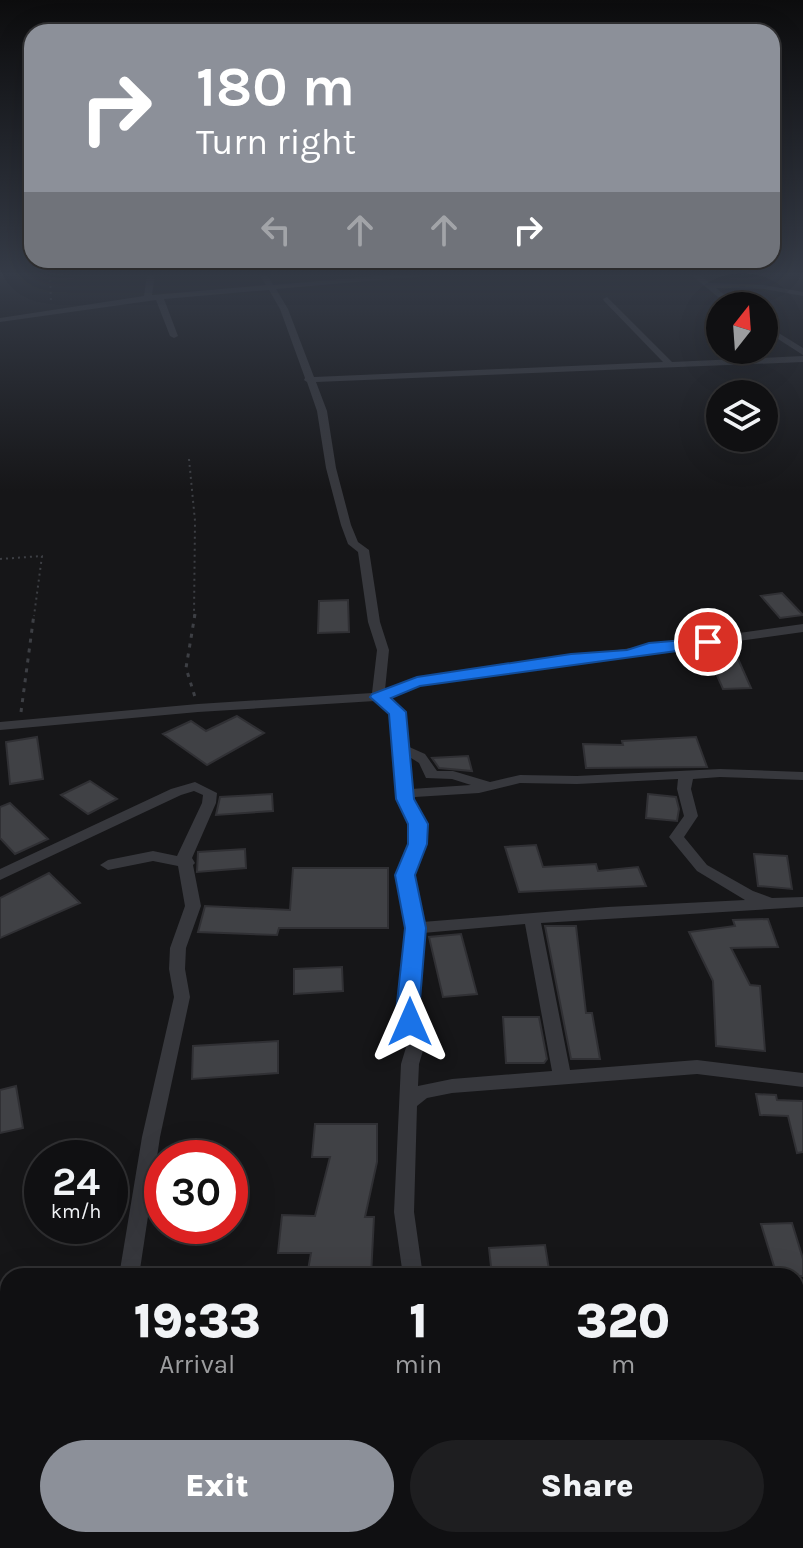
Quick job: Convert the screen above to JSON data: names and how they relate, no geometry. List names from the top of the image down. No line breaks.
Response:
{"north":"top","page":{"turn":["180 m","Turn right"],"speed":"24 km/h","limit":"30","eta":["19:33","Arrival","1","min","320","m"],"buttons":["Exit","Share"]}}
